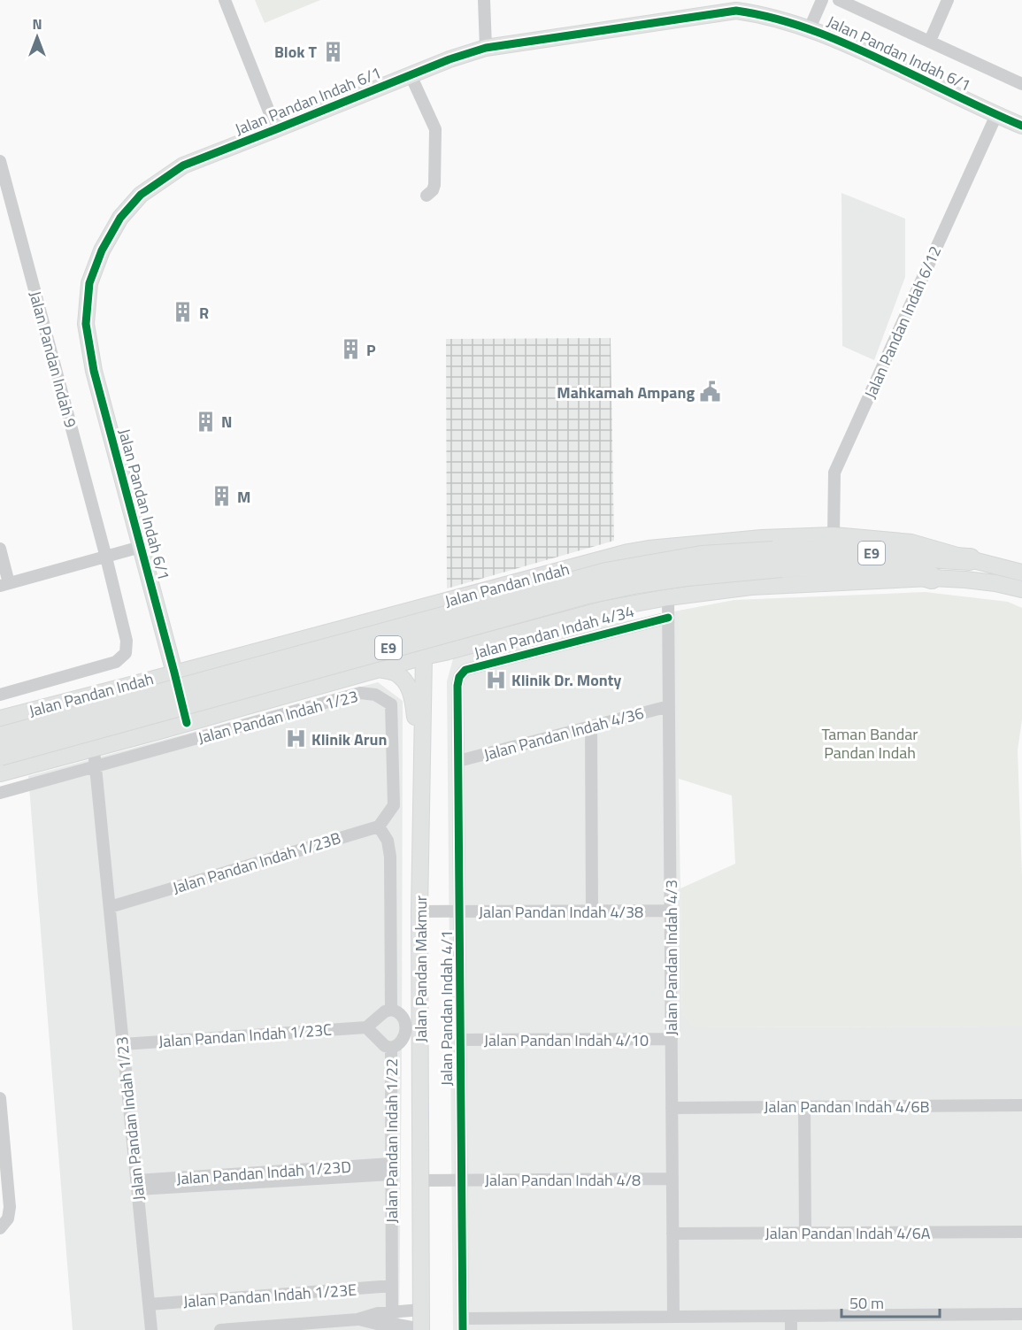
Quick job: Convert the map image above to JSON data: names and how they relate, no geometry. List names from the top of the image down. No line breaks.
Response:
{"streets":{"highway":["E9"],"main road":["Jalan Pandan Indah 6/1","Jalan Pandan Indah","Jalan Pandan Makmur"],"street":["Jalan Pandan Indah 6/12","Jalan Pandan Indah 9","Jalan Pandan Indah 4/34","Jalan Pandan Indah 1/23","Jalan Pandan Indah 4/36","Jalan Pandan Indah 1/23B","Jalan Pandan Indah 4/38","Jalan Pandan Indah 4/3","Jalan Pandan Indah 4/1","Jalan Pandan Indah 1/23C","Jalan Pandan Indah 4/10","Jalan Pandan Indah 4/6B","Jalan Pandan Indah 1/22","Jalan Pandan Indah 1/23D","Jalan Pandan Indah 4/8","Jalan Pandan Indah 4/6A","Jalan Pandan Indah 1/23E"]},"crossings":[["Jalan Pandan Indah 6/1","Jalan Pandan Indah 6/12"],["Jalan Pandan Indah 6/1","Jalan Pandan Indah"],["Jalan Pandan Indah 6/12","Jalan Pandan Indah"],["E9","Jalan Pandan Indah"],["Jalan Pandan Indah","Jalan Pandan Makmur"],["Jalan Pandan Indah 4/34","Jalan Pandan Indah 4/3"],["Jalan Pandan Indah 4/34","Jalan Pandan Indah 4/1"],["Jalan Pandan Indah 1/23","Jalan Pandan Indah 1/23B"],["Jalan Pandan Indah 1/23","Jalan Pandan Indah 1/23C"],["Jalan Pandan Indah 1/23","Jalan Pandan Indah 1/23D"],["Jalan Pandan Indah 1/23","Jalan Pandan Indah 1/23E"],["Jalan Pandan Indah 4/36","Jalan Pandan Indah 4/3"],["Jalan Pandan Indah 4/36","Jalan Pandan Indah 4/1"],["Jalan Pandan Indah 4/38","Jalan Pandan Indah 4/3"],["Jalan Pandan Indah 4/38","Jalan Pandan Makmur"],["Jalan Pandan Indah 4/38","Jalan Pandan Indah 4/1"],["Jalan Pandan Indah 4/3","Jalan Pandan Indah 4/10"],["Jalan Pandan Indah 4/3","Jalan Pandan Indah 4/6B"],["Jalan Pandan Indah 4/3","Jalan Pandan Indah 4/8"],["Jalan Pandan Indah 4/3","Jalan Pandan Indah 4/6A"],["Jalan Pandan Makmur","Jalan Pandan Indah 1/23C"],["Jalan Pandan Makmur","Jalan Pandan Indah 1/22"],["Jalan Pandan Makmur","Jalan Pandan Indah 4/8"],["Jalan Pandan Indah 4/1","Jalan Pandan Indah 4/10"],["Jalan Pandan Indah 4/1","Jalan Pandan Indah 4/8"],["Jalan Pandan Indah 1/23C","Jalan Pandan Indah 1/22"],["Jalan Pandan Indah 1/22","Jalan Pandan Indah 1/23D"],["Jalan Pandan Indah 1/22","Jalan Pandan Indah 1/23E"]],"parks":["Taman Bandar Pandan Indah"],"places":{"building":["Blok T","R","P","N","M"],"public building":["Mahkamah Ampang"],"hospital":["Klinik Dr. Monty","Klinik Arun"]},"scale_bar":"50 m","north":"top"}
